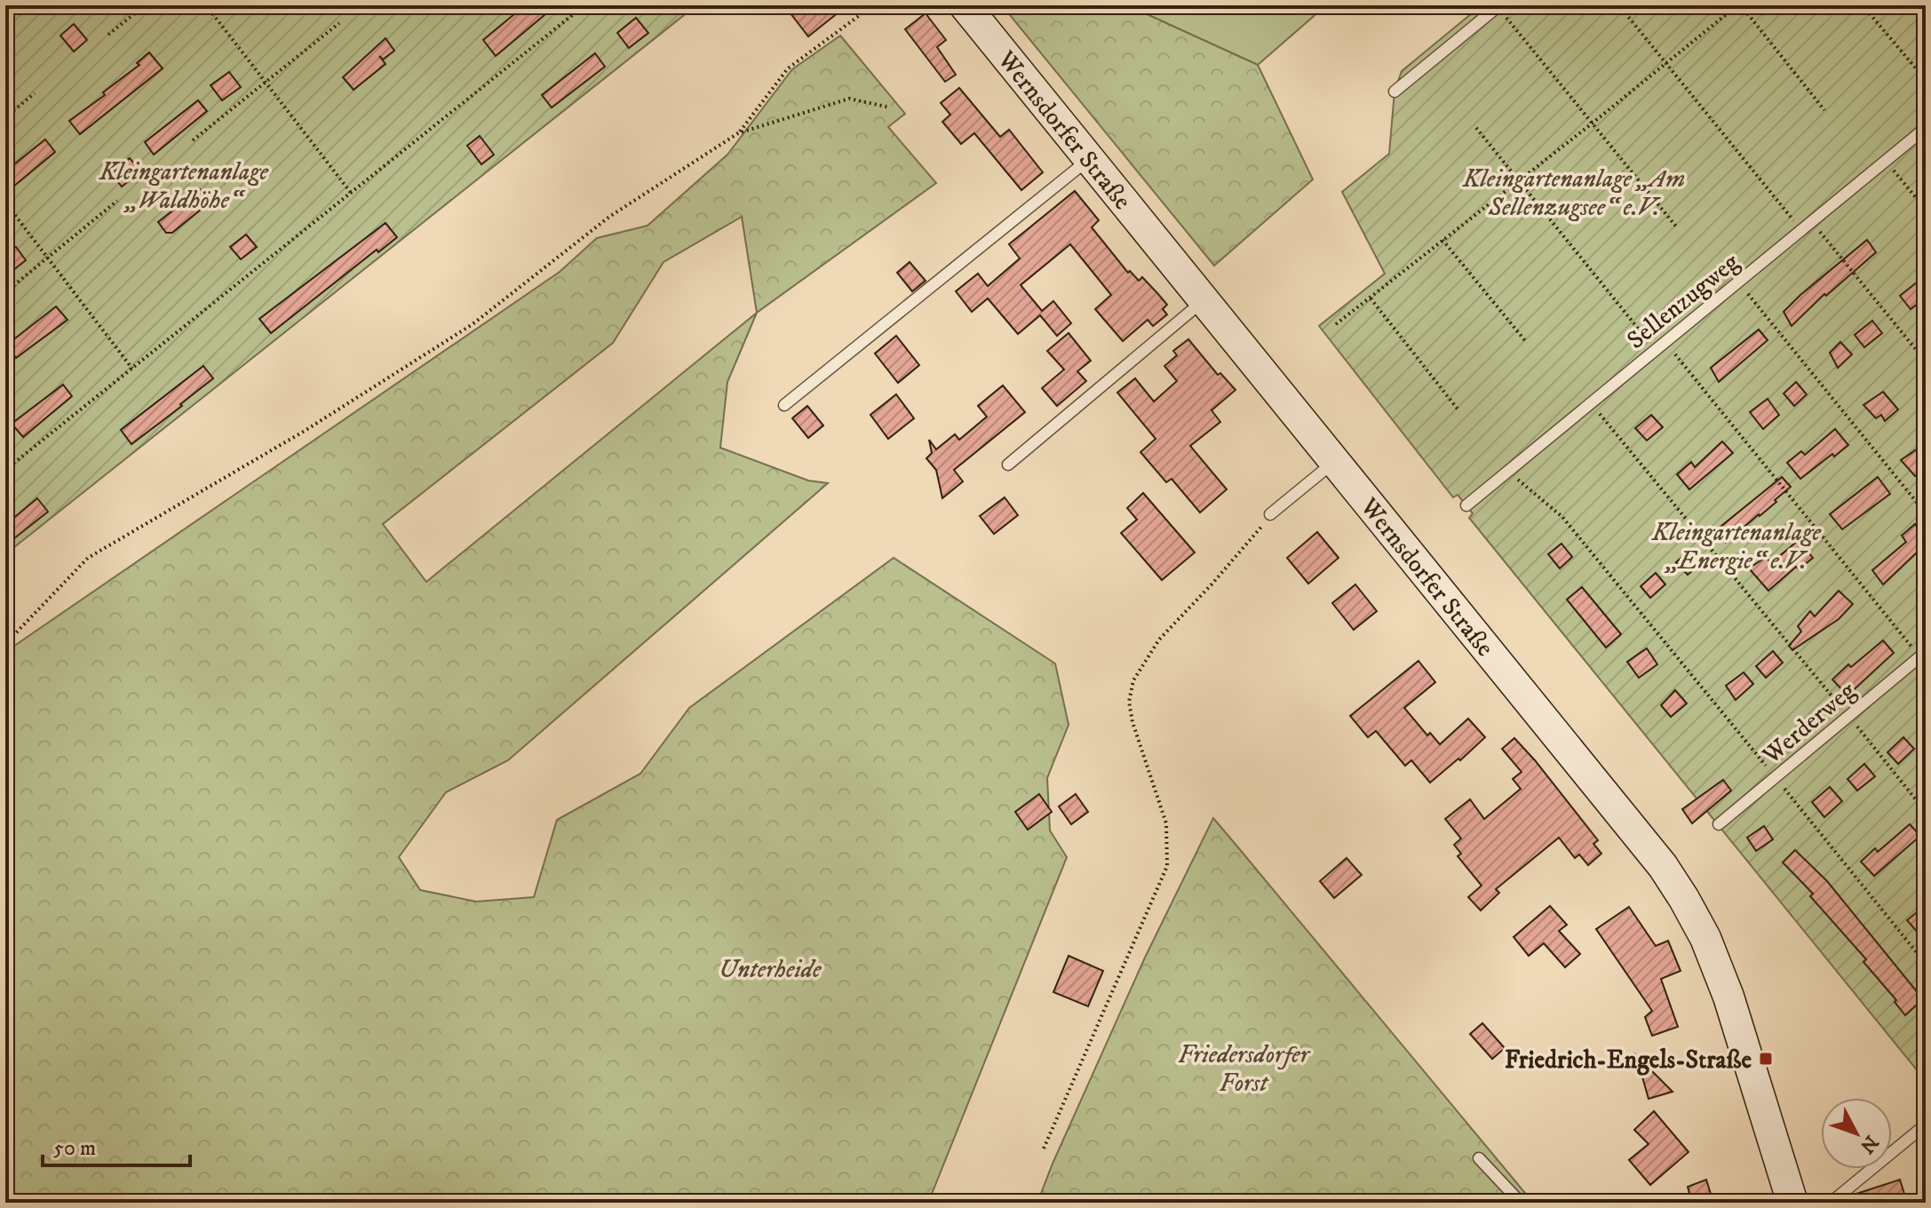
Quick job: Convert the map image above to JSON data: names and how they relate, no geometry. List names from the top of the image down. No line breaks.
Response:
{"streets":{"main road":["Wernsdorfer Straße"],"lane":["Sellenzugweg","Werderweg"]},"parks":["Kleingartenanlage „Waldhöhe“","Kleingartenanlage „Am Sellenzugsee“ e.V.","Kleingartenanlage „Energie“ e.V.","Unterheide","Friedersdorfer Forst"],"places":{"transit":["Friedrich-Engels-Straße"]},"scale_bar":"50 m","north":"bottom right"}
